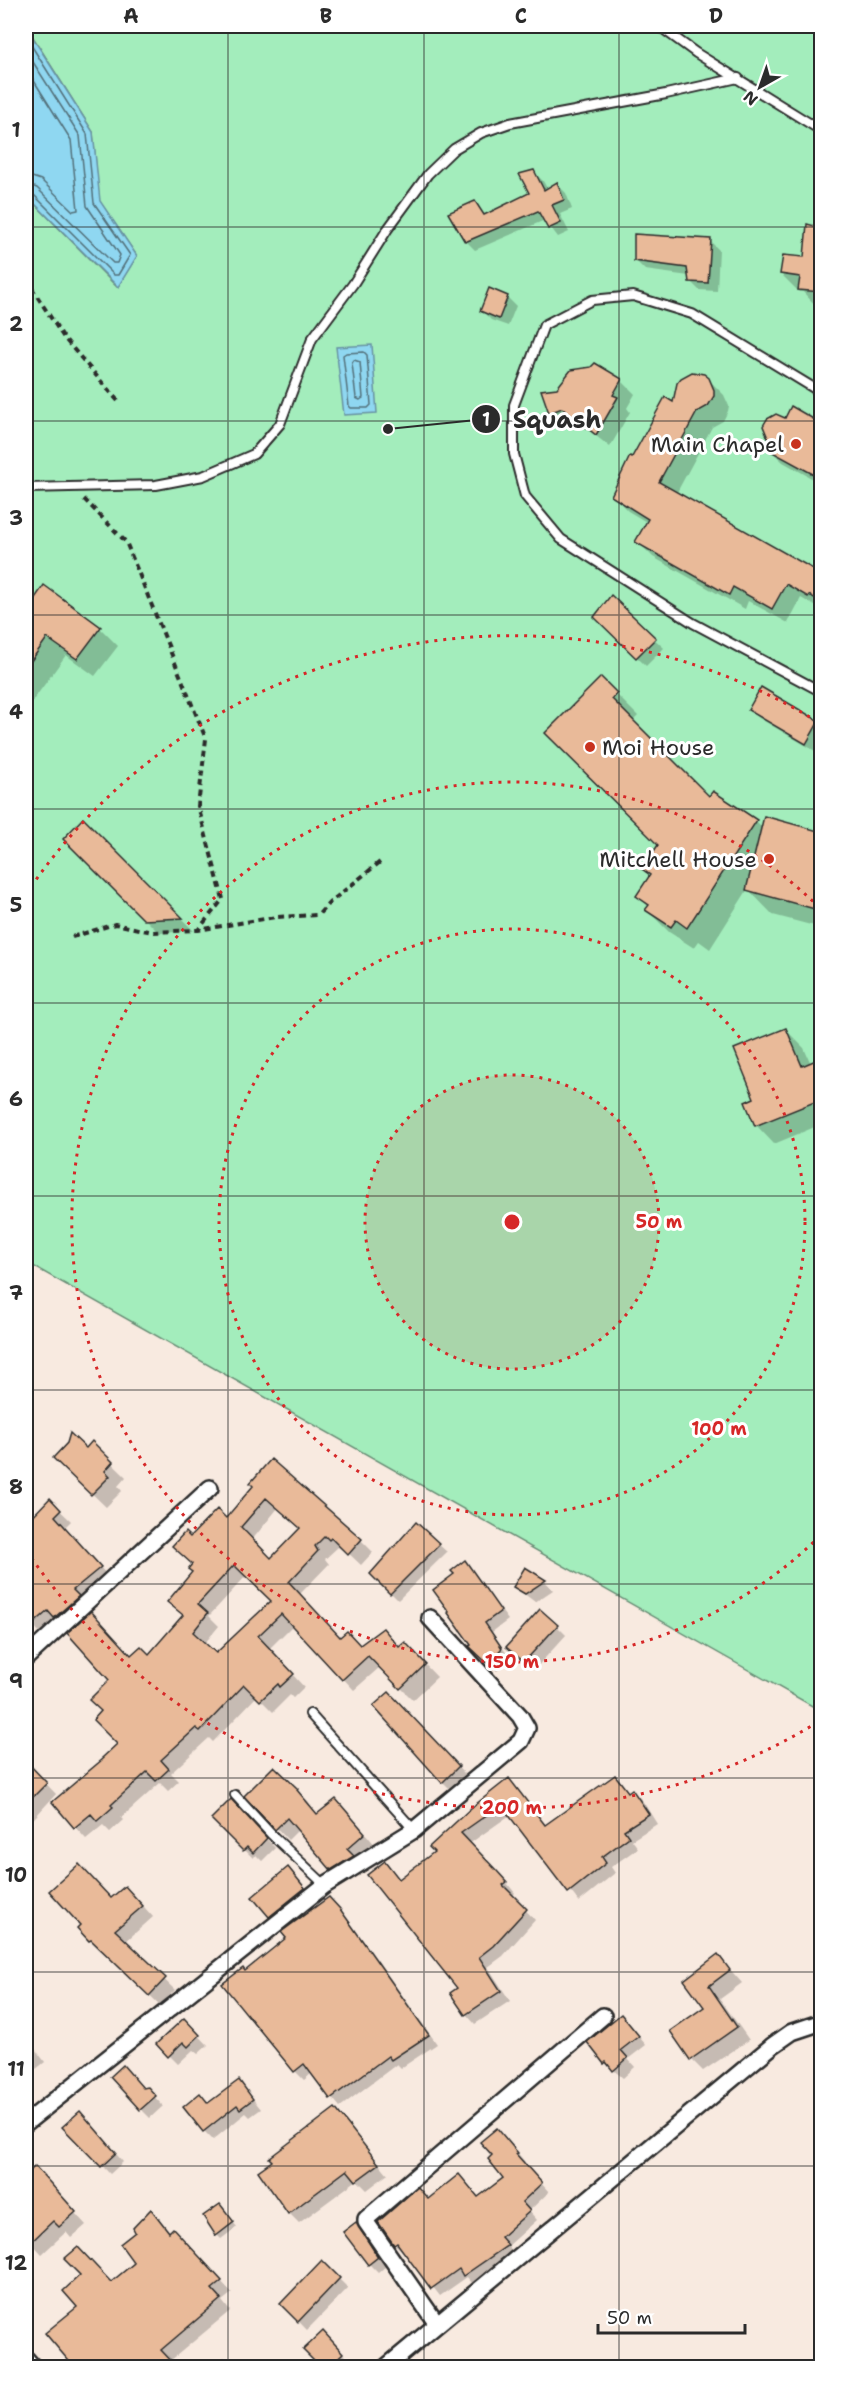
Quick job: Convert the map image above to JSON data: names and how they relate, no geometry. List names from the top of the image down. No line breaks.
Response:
{"places":["Squash","Main Chapel","Moi House","Mitchell House"],"scale_bar":"50 m","north":"bottom left","grid":{"columns":["A","B","C","D"],"rows":["1","2","3","4","5","6","7","8","9","10","11","12"]},"rings":["50 m","100 m","150 m","200 m"]}
